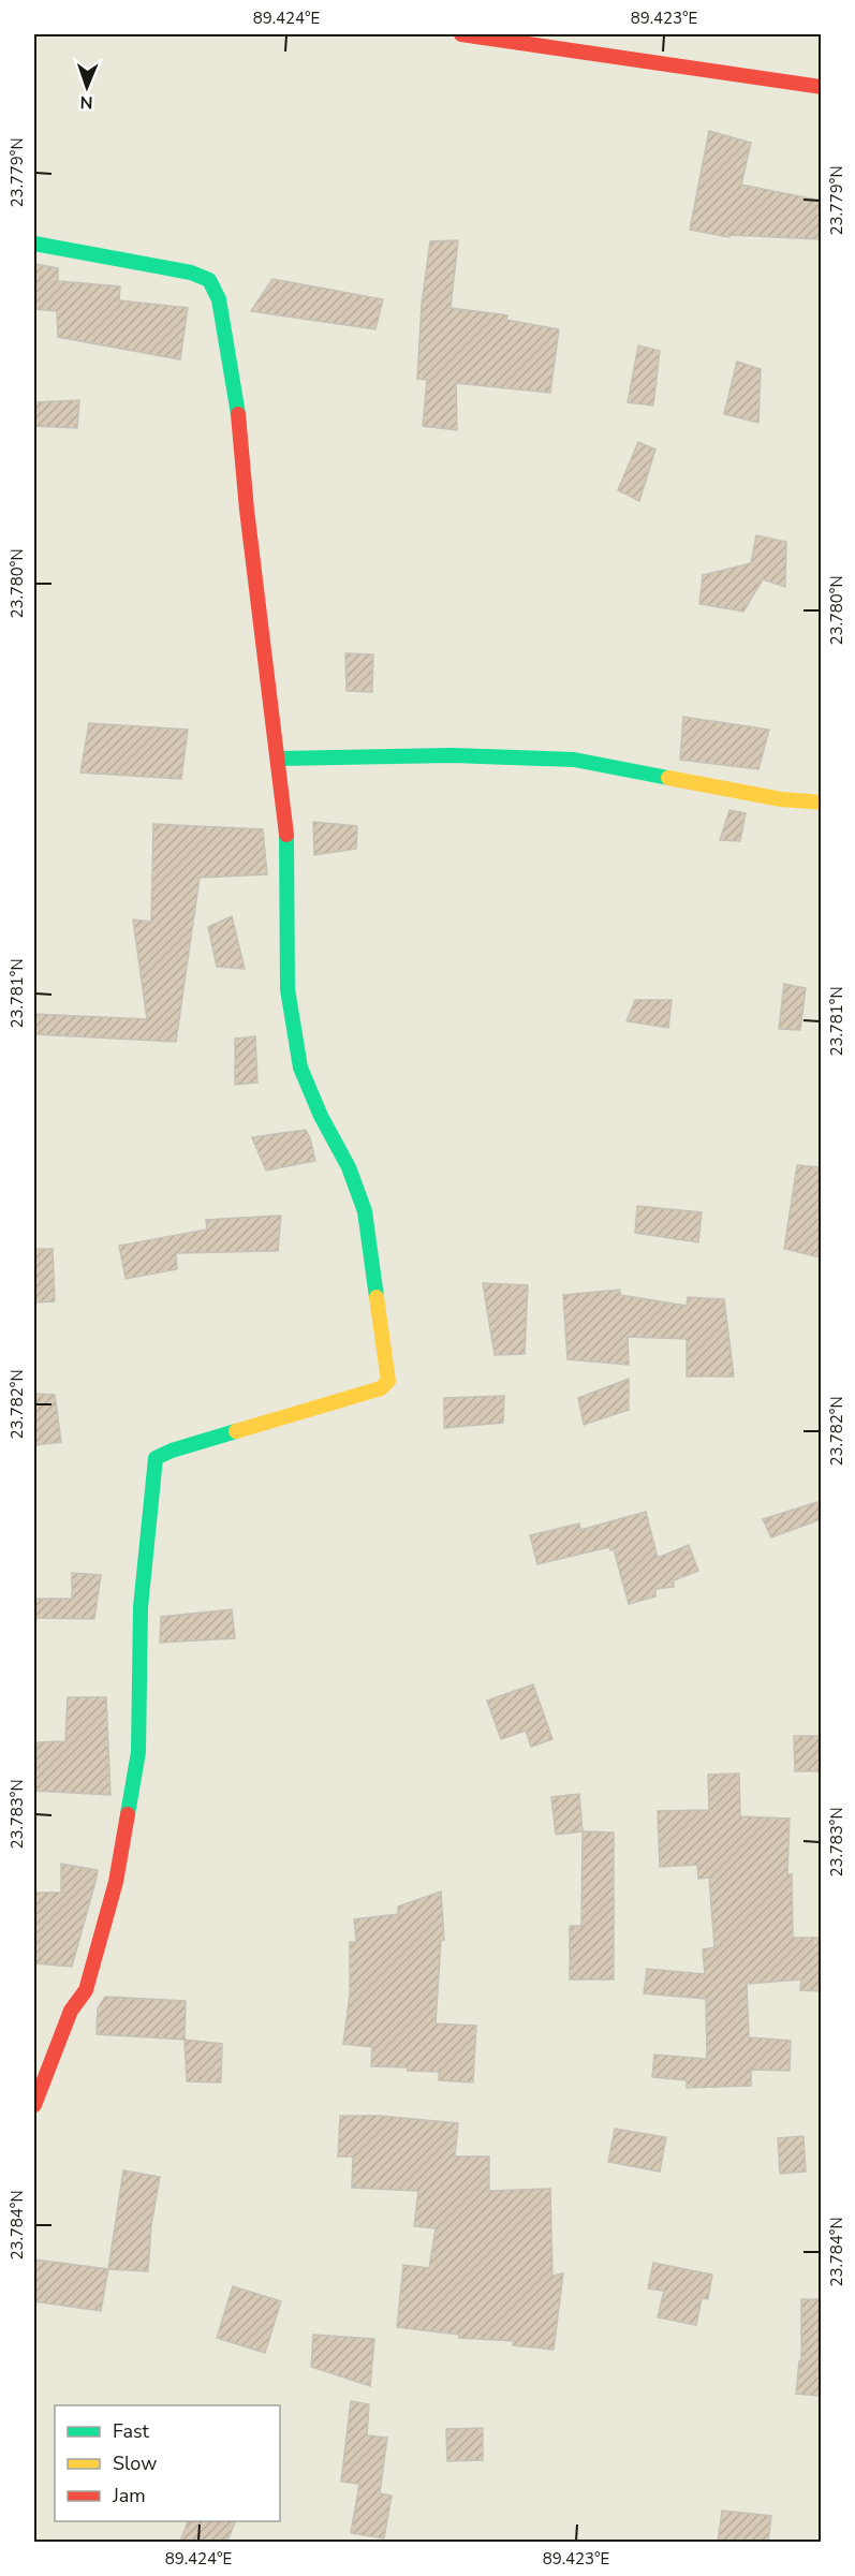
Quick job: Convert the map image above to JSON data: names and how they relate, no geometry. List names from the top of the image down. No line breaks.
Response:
{"legend":["Fast","Slow","Jam"],"north":"bottom","coordinates":["89.424°E","89.423°E","23.779°N","23.780°N","23.781°N","23.782°N","23.783°N","23.784°N"]}
